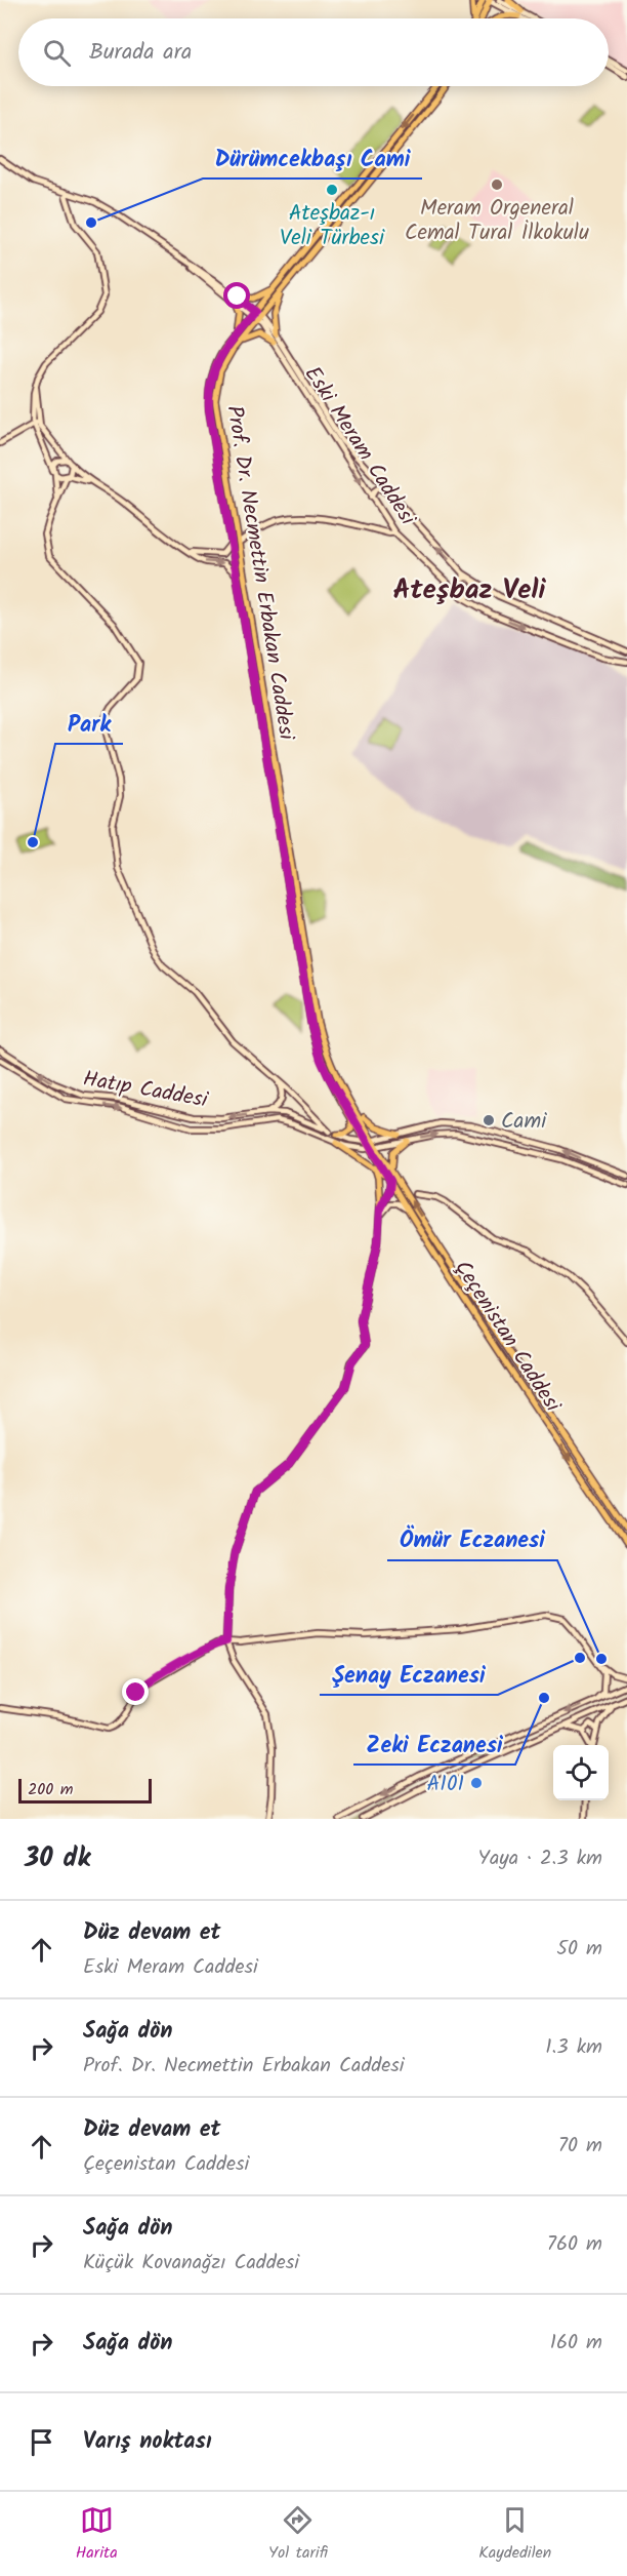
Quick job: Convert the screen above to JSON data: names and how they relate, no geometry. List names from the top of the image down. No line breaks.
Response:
{"streets":{"main road":["Prof. Dr. Necmettin Erbakan Caddesi","Çeçenistan Caddesi"],"street":["Eski Meram Caddesi","Hatıp Caddesi"]},"crossings":[["Eski Meram Caddesi","Prof. Dr. Necmettin Erbakan Caddesi"],["Prof. Dr. Necmettin Erbakan Caddesi","Hatıp Caddesi"],["Prof. Dr. Necmettin Erbakan Caddesi","Çeçenistan Caddesi"],["Hatıp Caddesi","Çeçenistan Caddesi"]],"districts":["Ateşbaz Veli"],"places":["Meram Orgeneral Cemal Tural İlkokulu","Ateşbaz-ı Veli Türbesi","Dürümcekbaşı Cami","Park","Cami","Şenay Eczanesi","Ömür Eczanesi","Zeki Eczanesi","A101"],"scale_bar":"200 m","page":{"search":"Burada ara","scale":"200 m","heading":["30 dk","Yaya · 2.3 km"],"list":[["Düz devam et","Eski Meram Caddesi","50 m"],["Sağa dön","Prof. Dr. Necmettin Erbakan Caddesi","1.3 km"],["Düz devam et","Çeçenistan Caddesi","70 m"],["Sağa dön","Küçük Kovanağzı Caddesi","760 m"],["Sağa dön","160 m"],"Varış noktası"],"nav":["Harita","Yol tarifi","Kaydedilen"]}}
